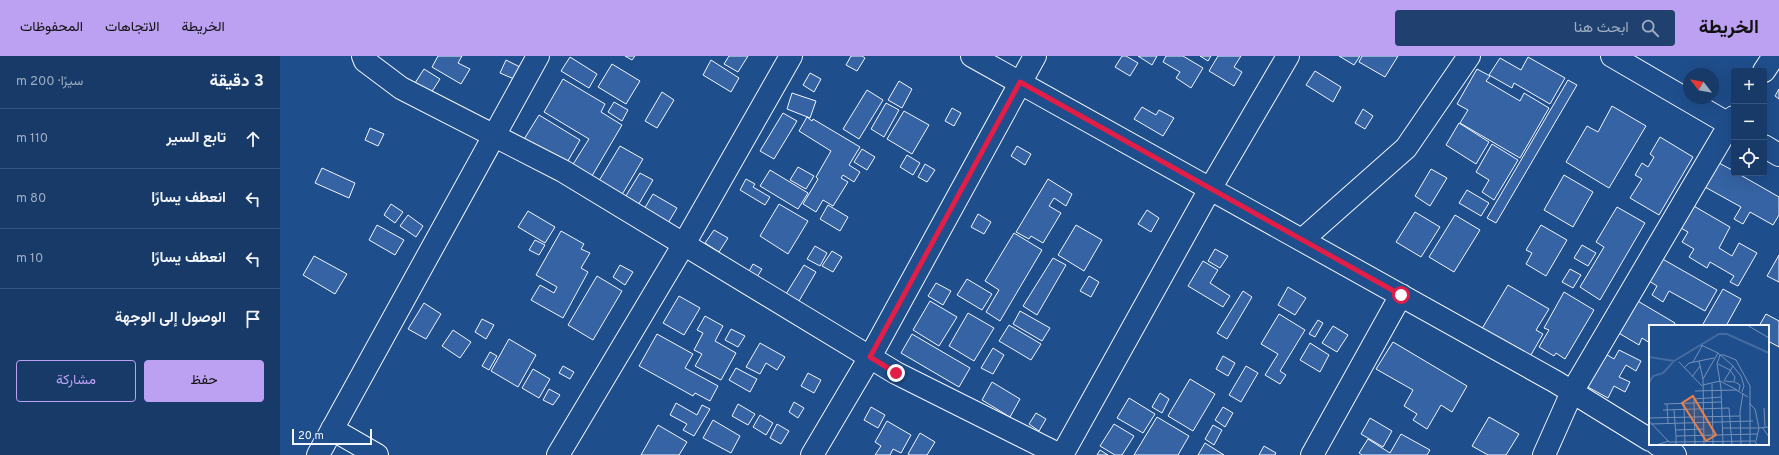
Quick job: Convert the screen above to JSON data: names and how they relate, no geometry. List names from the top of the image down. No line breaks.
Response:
{"scale_bar":"20 m","north":"top left","page":{"header":"الخريطة","search":"ابحث هنا","nav":["الخريطة","الاتجاهات","المحفوظات"],"heading":["3 دقيقة","سيرًا · 200 m"],"map_buttons":["+","−"],"list":[["تابع السير","110 m"],["انعطف يسارًا","80 m"],["انعطف يسارًا","10 m"],"الوصول إلى الوجهة"],"buttons":["حفظ","مشاركة"],"scale":"20 m"}}
